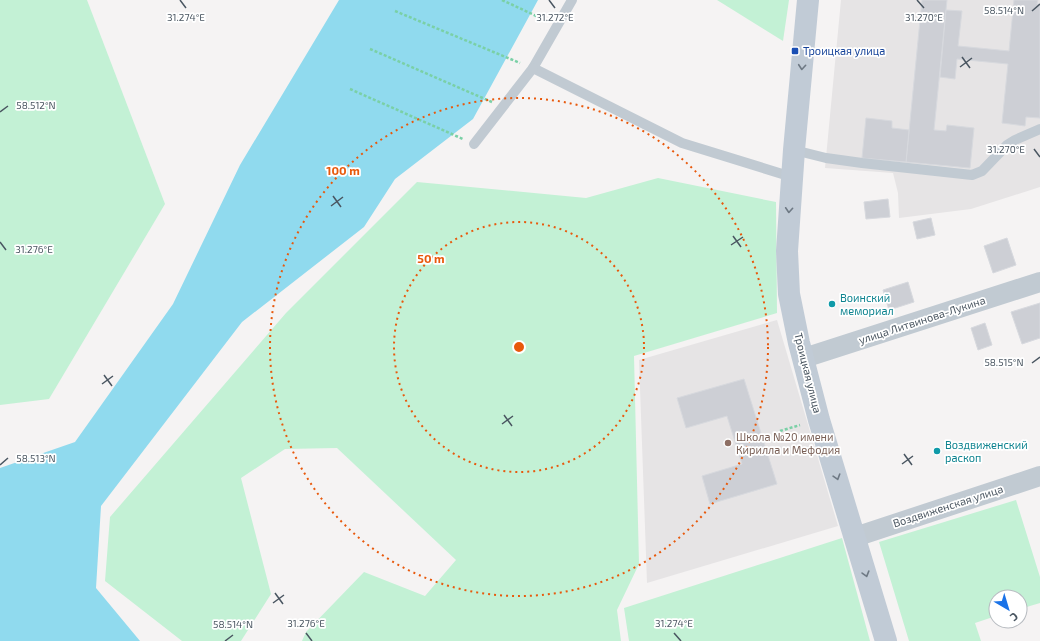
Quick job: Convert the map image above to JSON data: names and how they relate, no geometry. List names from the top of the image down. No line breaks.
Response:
{"streets":{"main road":["Троицкая улица"],"street":["улица Литвинова-Лукина","Воздвиженская улица"]},"crossings":[["улица Литвинова-Лукина","Троицкая улица"],["Троицкая улица","Воздвиженская улица"]],"one_way":["Троицкая улица"],"places":{"transit":["Троицкая улица"],"other":["Воинский мемориал","Школа №20 имени Кирилла и Мефодия","Воздвиженский раскоп"]},"north":"bottom right","coordinates":["58.514°N","31.274°E","31.272°E","31.270°E","58.512°N","31.276°E","58.515°N","58.513°N"],"rings":["100 m","50 m"]}
